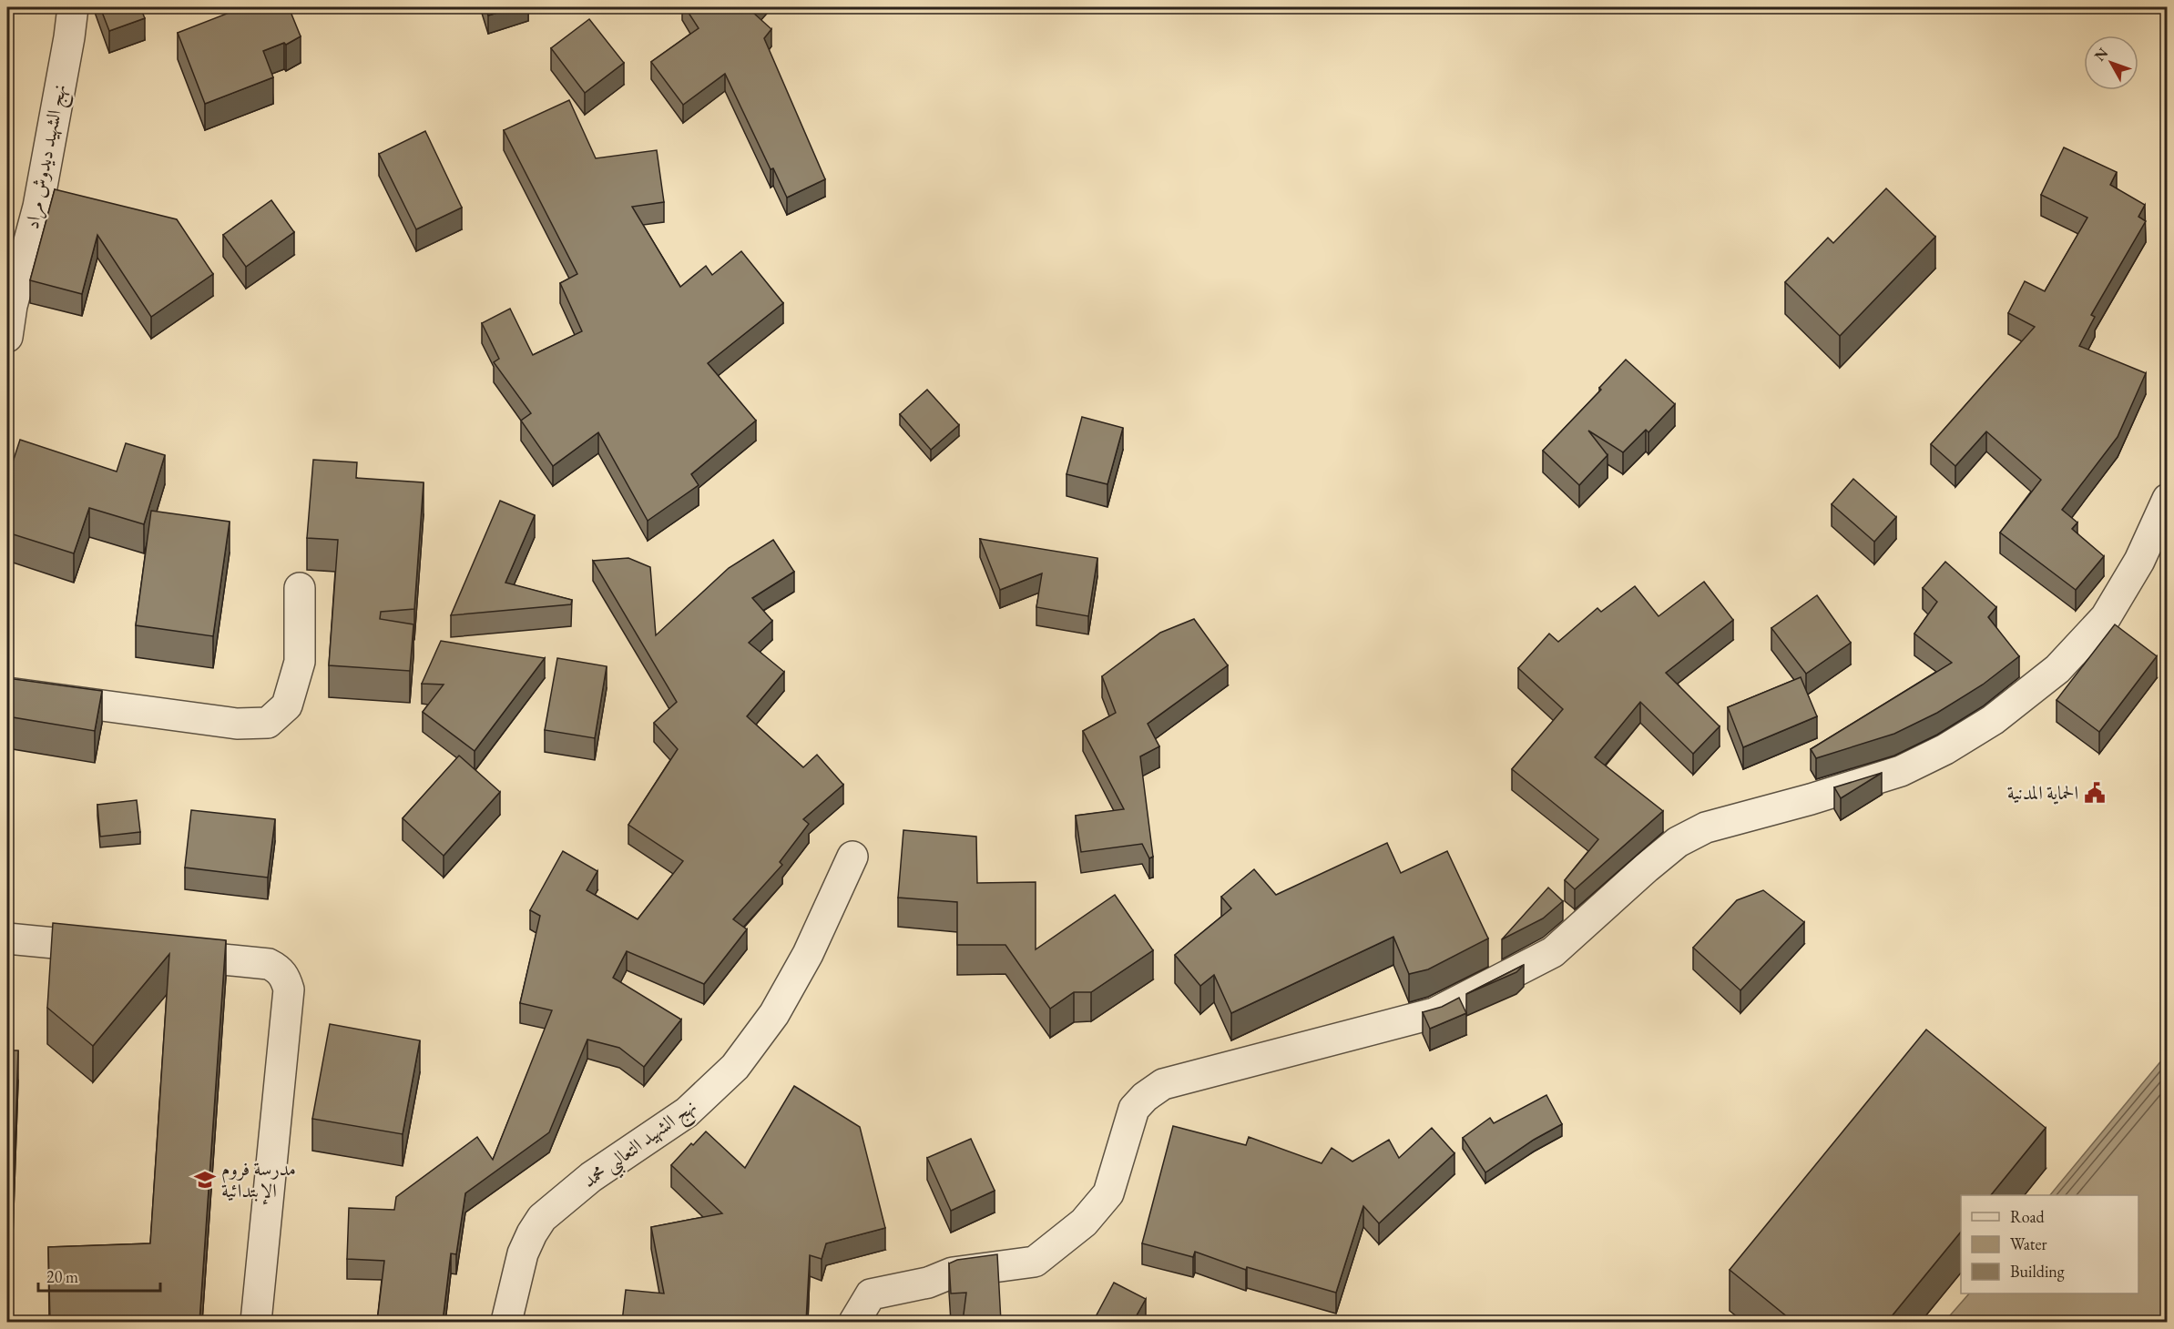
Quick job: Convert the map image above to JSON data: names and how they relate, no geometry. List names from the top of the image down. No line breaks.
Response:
{"streets":{"street":["نهج الشهيد ديدوش مراد","نهج الشهيد التعالبي محمد"]},"places":{"public building":["الحماية المدنية"],"school or university":["مدرسة فروم الإبتدائية"]},"legend":["Road","Water","Building"],"scale_bar":"20 m","north":"top left"}
